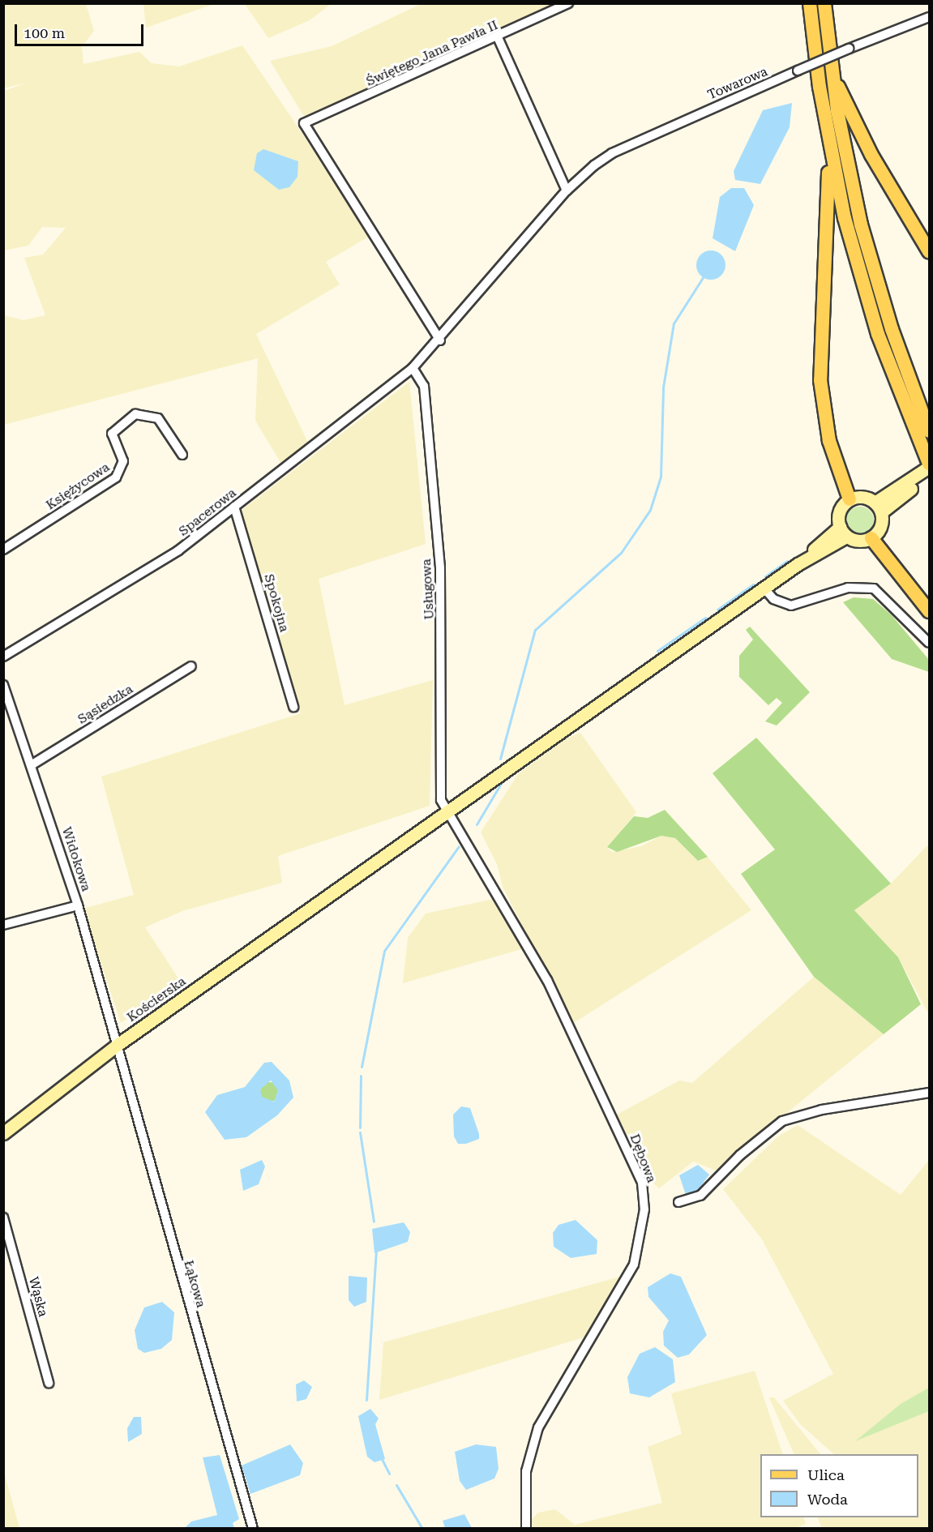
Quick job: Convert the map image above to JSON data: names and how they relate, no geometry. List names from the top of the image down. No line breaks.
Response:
{"streets":{"main road":["Kościerska"],"street":["Świętego Jana Pawła II","Towarowa","Księżycowa","Spacerowa","Usługowa","Spokojna","Sąsiedzka","Widokowa","Dębowa","Łąkowa","Wąska"]},"crossings":[["Świętego Jana Pawła II","Towarowa"],["Towarowa","Spacerowa"],["Towarowa","Usługowa"],["Spacerowa","Usługowa"],["Spacerowa","Spokojna"],["Usługowa","Kościerska"],["Usługowa","Dębowa"],["Sąsiedzka","Widokowa"],["Widokowa","Kościerska"],["Widokowa","Łąkowa"],["Kościerska","Dębowa"],["Kościerska","Łąkowa"]],"legend":["Ulica","Woda"],"scale_bar":"100 m"}
